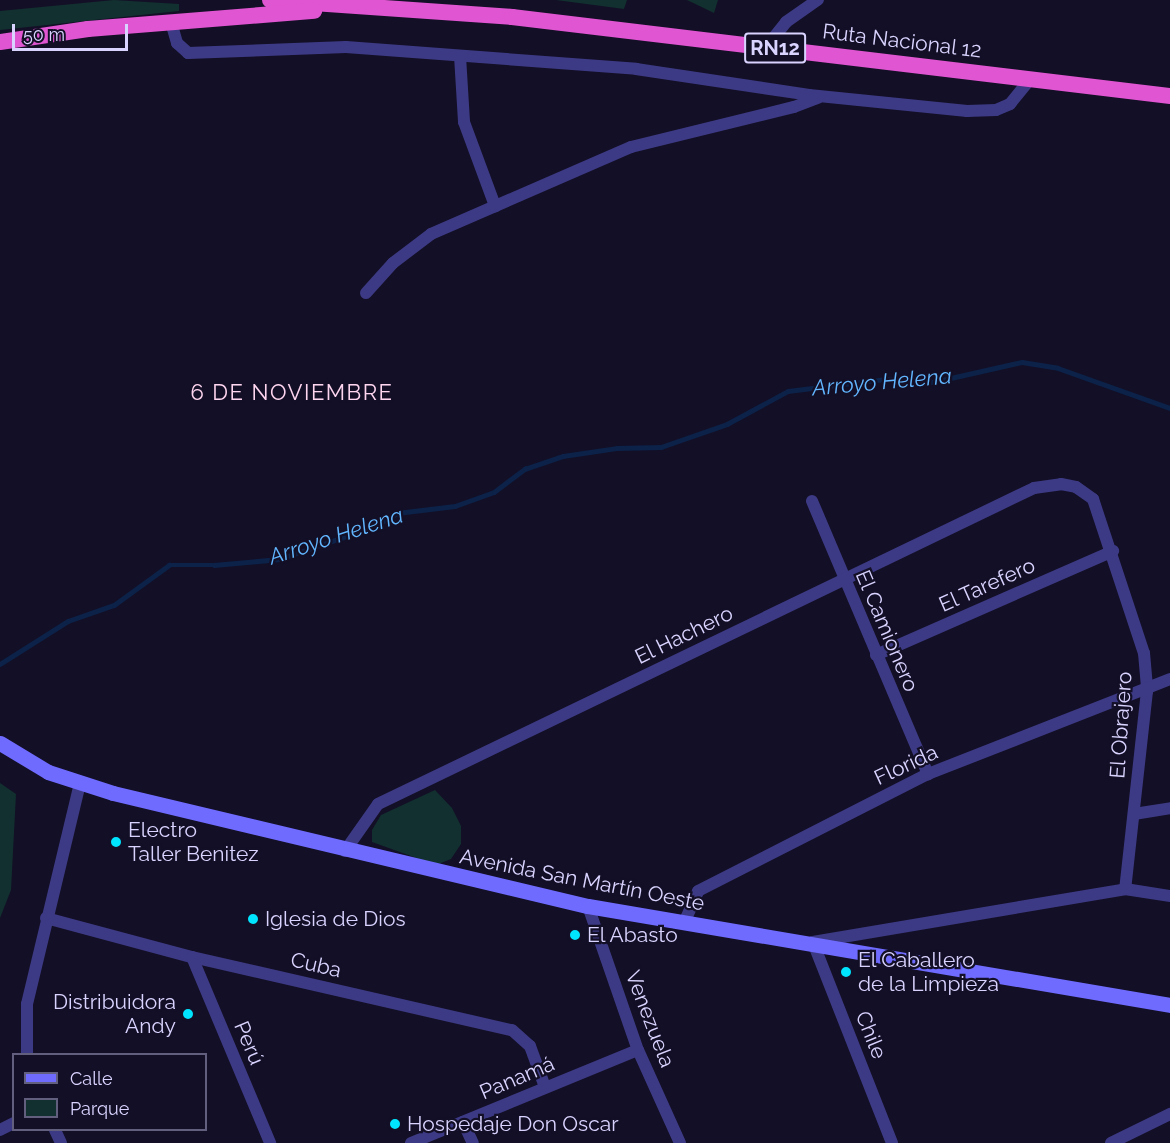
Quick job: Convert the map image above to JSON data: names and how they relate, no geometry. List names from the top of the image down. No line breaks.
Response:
{"streets":{"highway":["Ruta Nacional 12","RN12"],"main road":["Avenida San Martín Oeste"],"street":["El Tarefero","El Camionero","El Hachero","El Obrajero","Florida","Cuba","Venezuela","Chile","Perú","Panamá"]},"crossings":[["El Tarefero","El Camionero"],["El Tarefero","El Obrajero"],["El Camionero","El Hachero"],["El Camionero","Florida"],["El Hachero","El Obrajero"],["El Hachero","Avenida San Martín Oeste"],["El Obrajero","Florida"],["Florida","Avenida San Martín Oeste"],["Avenida San Martín Oeste","Venezuela"],["Avenida San Martín Oeste","Chile"],["Cuba","Perú"],["Cuba","Panamá"],["Venezuela","Panamá"]],"districts":["6 DE NOVIEMBRE"],"water":["Arroyo Helena"],"places":["Electro Taller Benitez","Iglesia de Dios","El Abasto","El Caballero de la Limpieza","Distribuidora Andy","Hospedaje Don Oscar"],"legend":["Calle","Parque"],"scale_bar":"50 m"}
